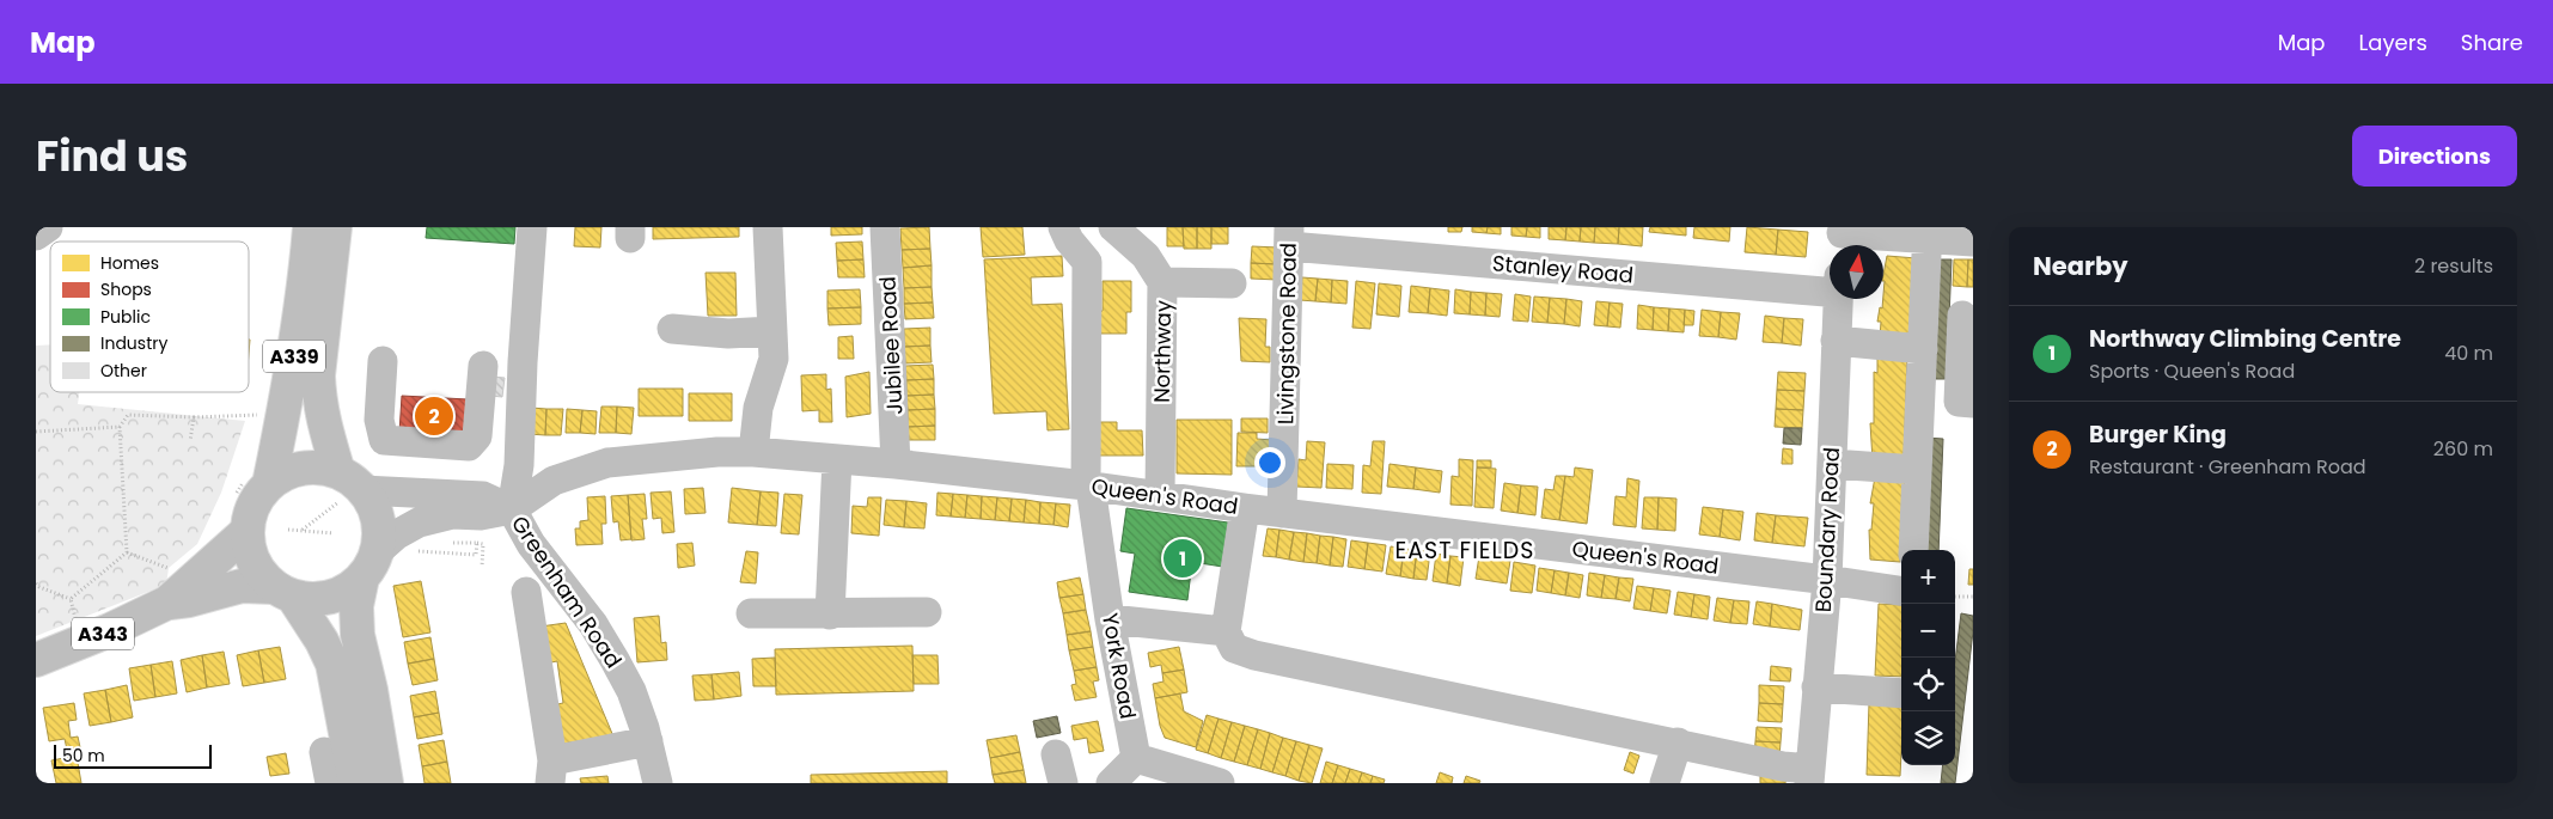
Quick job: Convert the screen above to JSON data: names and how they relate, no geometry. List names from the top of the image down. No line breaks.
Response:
{"streets":{"main road":["A339","A343"],"street":["Stanley Road","Livingstone Road","Jubilee Road","Northway","Queen's Road","Boundary Road","Greenham Road","York Road"]},"crossings":[["Stanley Road","Livingstone Road"],["Livingstone Road","Queen's Road"],["Jubilee Road","Queen's Road"],["Northway","Queen's Road"],["A339","Greenham Road"],["A339","A343"],["Queen's Road","Boundary Road"],["Queen's Road","Greenham Road"],["Queen's Road","York Road"],["Greenham Road","A343"]],"districts":["EAST FIELDS"],"legend":["Homes","Shops","Public","Industry","Other"],"scale_bar":"50 m","north":"top","page":{"header":"Map","nav":["Map","Layers","Share"],"title":"Find us","buttons":"Directions","heading":["Nearby","2 results"],"list":[{"mark":"1","name":"Northway Climbing Centre","note":"Sports · Queen's Road","value":"40 m"},{"mark":"2","name":"Burger King","note":"Restaurant · Greenham Road","value":"260 m"}],"pins":["2","1"],"map_buttons":["+","−"],"scale":"50 m"}}
